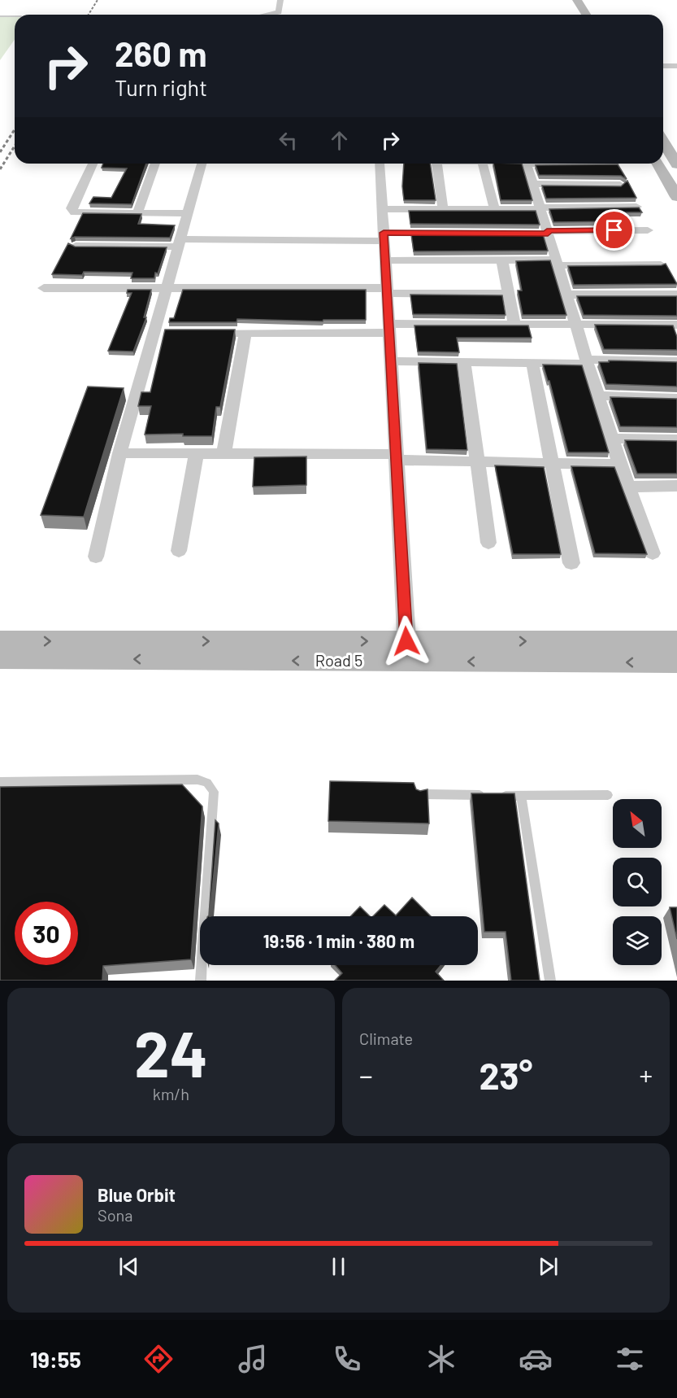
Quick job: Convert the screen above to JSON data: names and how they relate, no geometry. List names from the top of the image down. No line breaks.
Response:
{"streets":{"street":["Road 5"]},"north":"top left","page":{"turn":["260 m","Turn right"],"limit":"30","trip":"19:56 · 1 min · 380 m","tile":[["24","km/h"],"Climate"],"heat":["−","23°","+"],"song":["Blue Orbit","Sona"],"tabs":"19:55"}}
